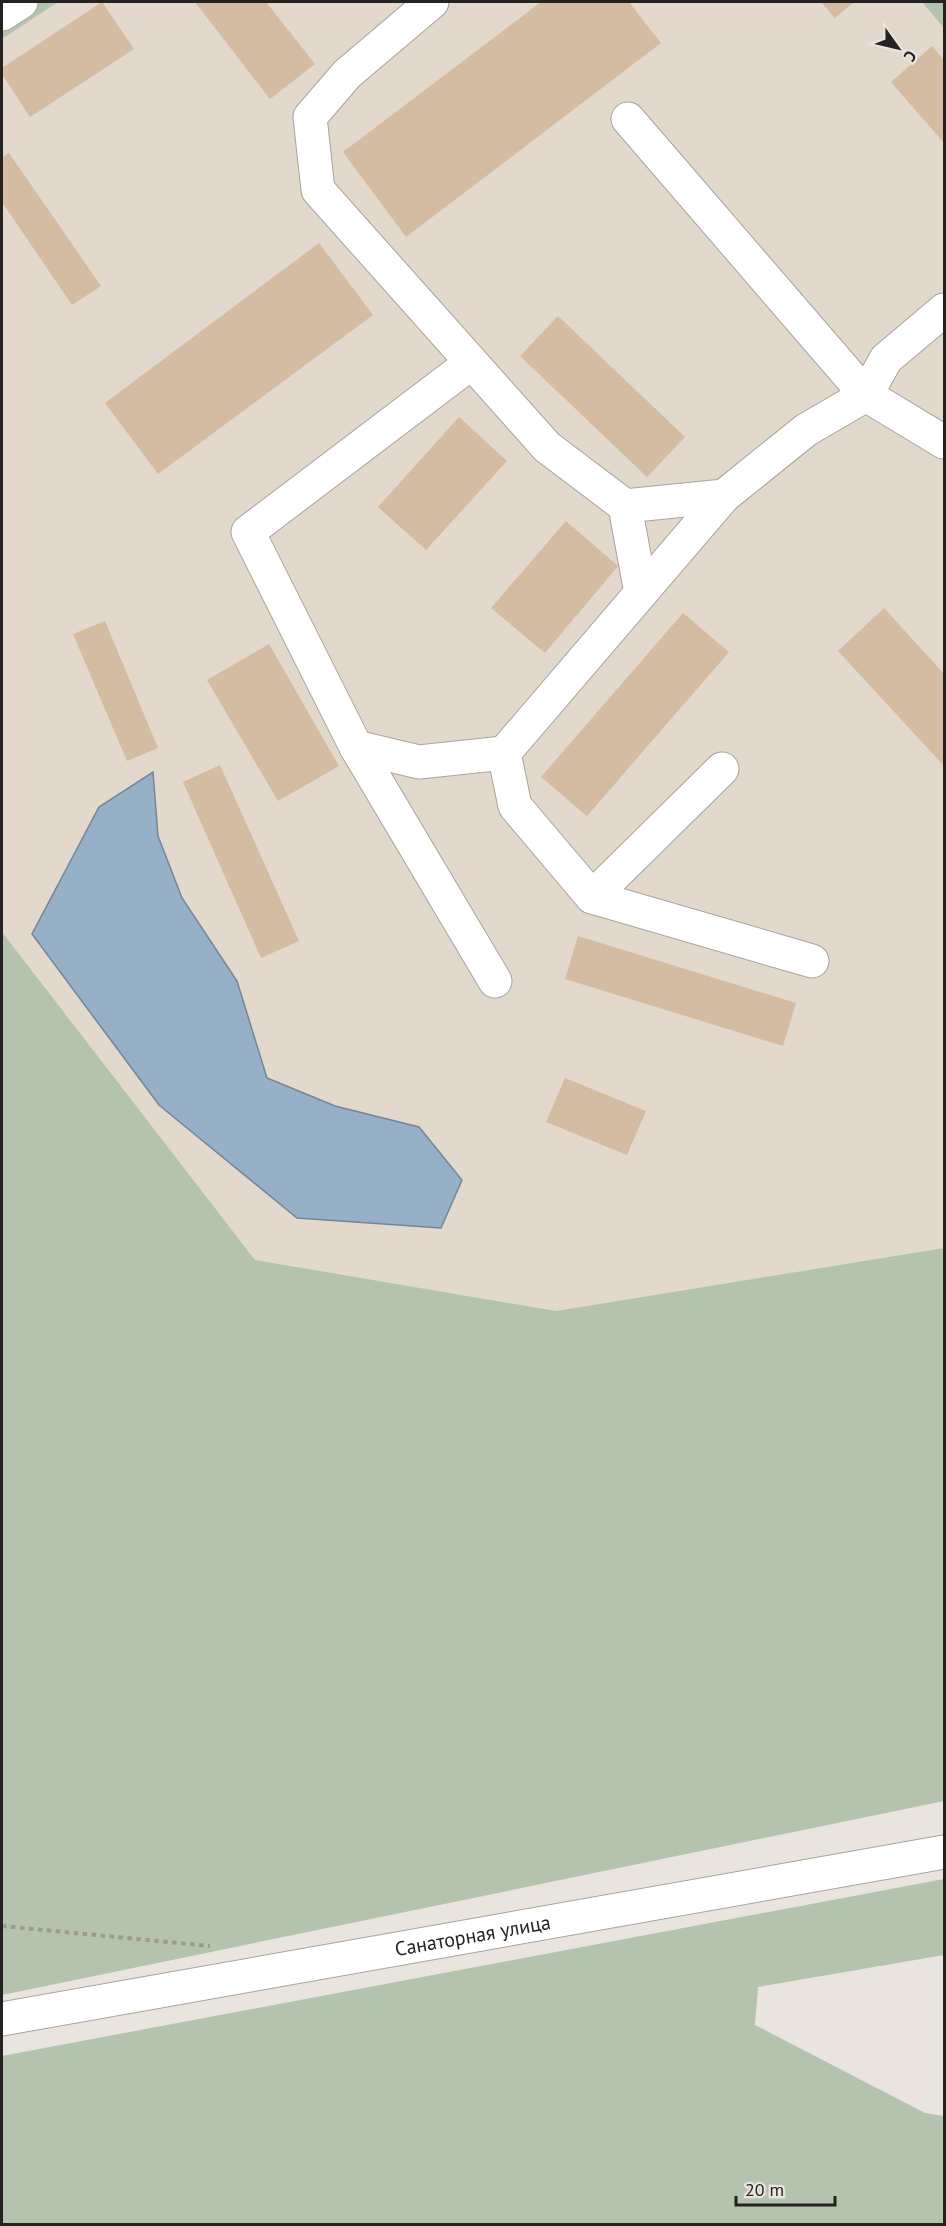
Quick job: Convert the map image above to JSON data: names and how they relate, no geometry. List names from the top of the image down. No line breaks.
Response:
{"streets":{"street":["Санаторная улица"]},"scale_bar":"20 m","north":"bottom right"}
